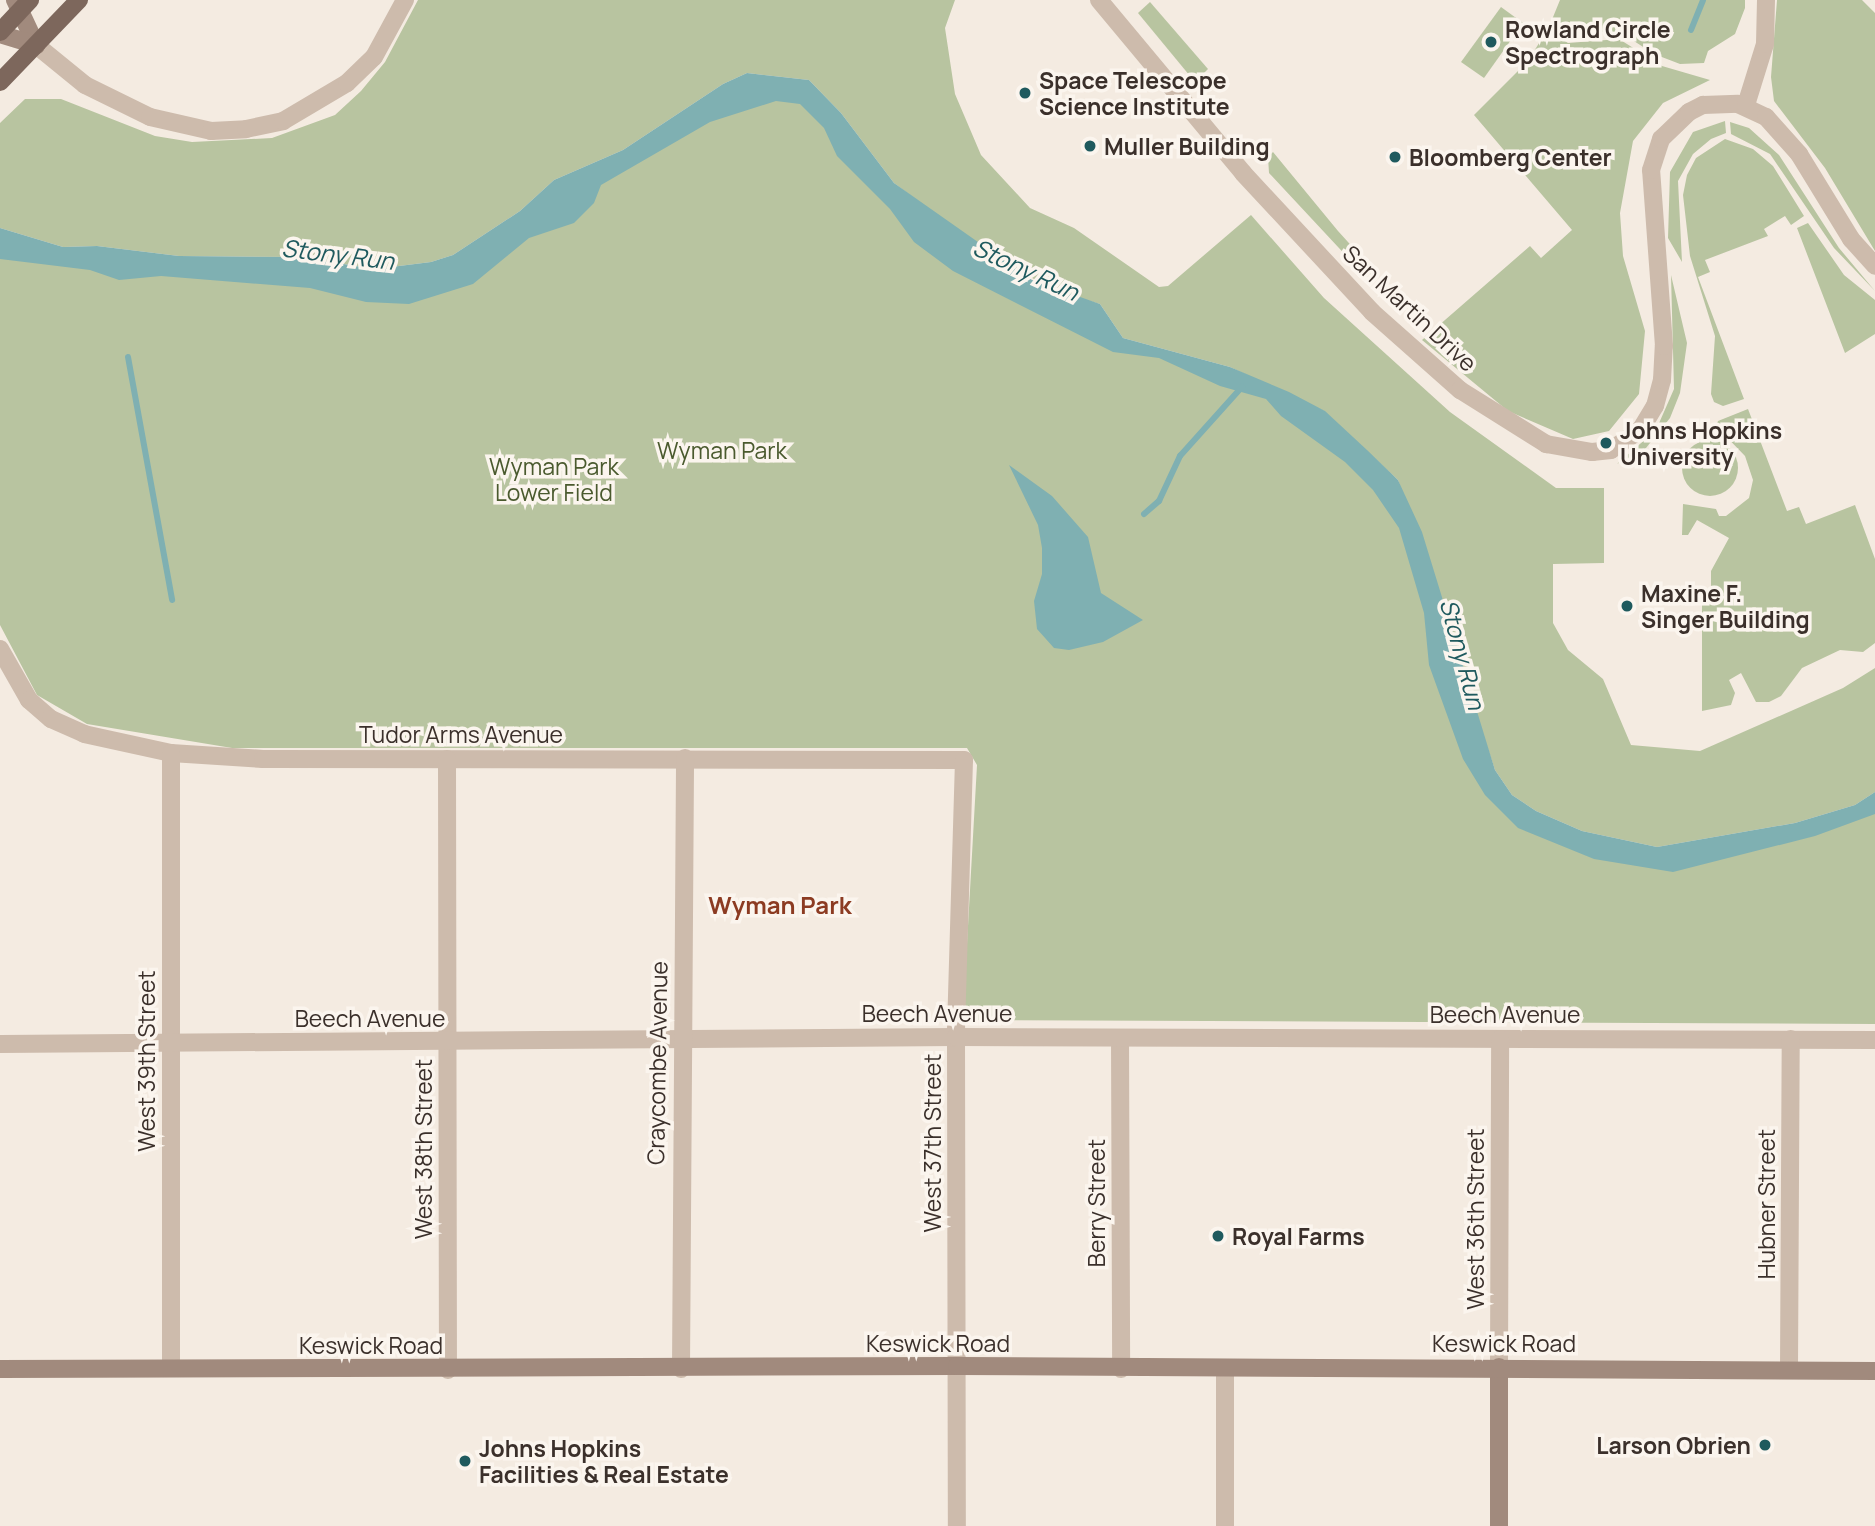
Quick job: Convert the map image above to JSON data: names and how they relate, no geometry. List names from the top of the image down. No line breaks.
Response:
{"streets":{"street":["San Martin Drive","Tudor Arms Avenue","Beech Avenue","West 39th Street","Craycombe Avenue","West 37th Street","West 38th Street","Berry Street","Hubner Street","West 36th Street","Keswick Road"]},"crossings":[["Tudor Arms Avenue","West 39th Street"],["Tudor Arms Avenue","Craycombe Avenue"],["Tudor Arms Avenue","West 37th Street"],["Tudor Arms Avenue","West 38th Street"],["Beech Avenue","West 39th Street"],["Beech Avenue","Craycombe Avenue"],["Beech Avenue","West 37th Street"],["Beech Avenue","West 38th Street"],["Beech Avenue","Berry Street"],["Beech Avenue","Hubner Street"],["Beech Avenue","West 36th Street"],["West 39th Street","Keswick Road"],["Craycombe Avenue","Keswick Road"],["West 37th Street","Keswick Road"],["West 38th Street","Keswick Road"],["Berry Street","Keswick Road"],["Hubner Street","Keswick Road"],["West 36th Street","Keswick Road"]],"districts":["Wyman Park"],"water":["Stony Run"],"parks":["Wyman Park","Wyman Park Lower Field"],"places":["Rowland Circle Spectrograph","Space Telescope Science Institute","Muller Building","Bloomberg Center","Johns Hopkins University","Maxine F. Singer Building","Royal Farms","Larson Obrien","Johns Hopkins Facilities & Real Estate"]}
